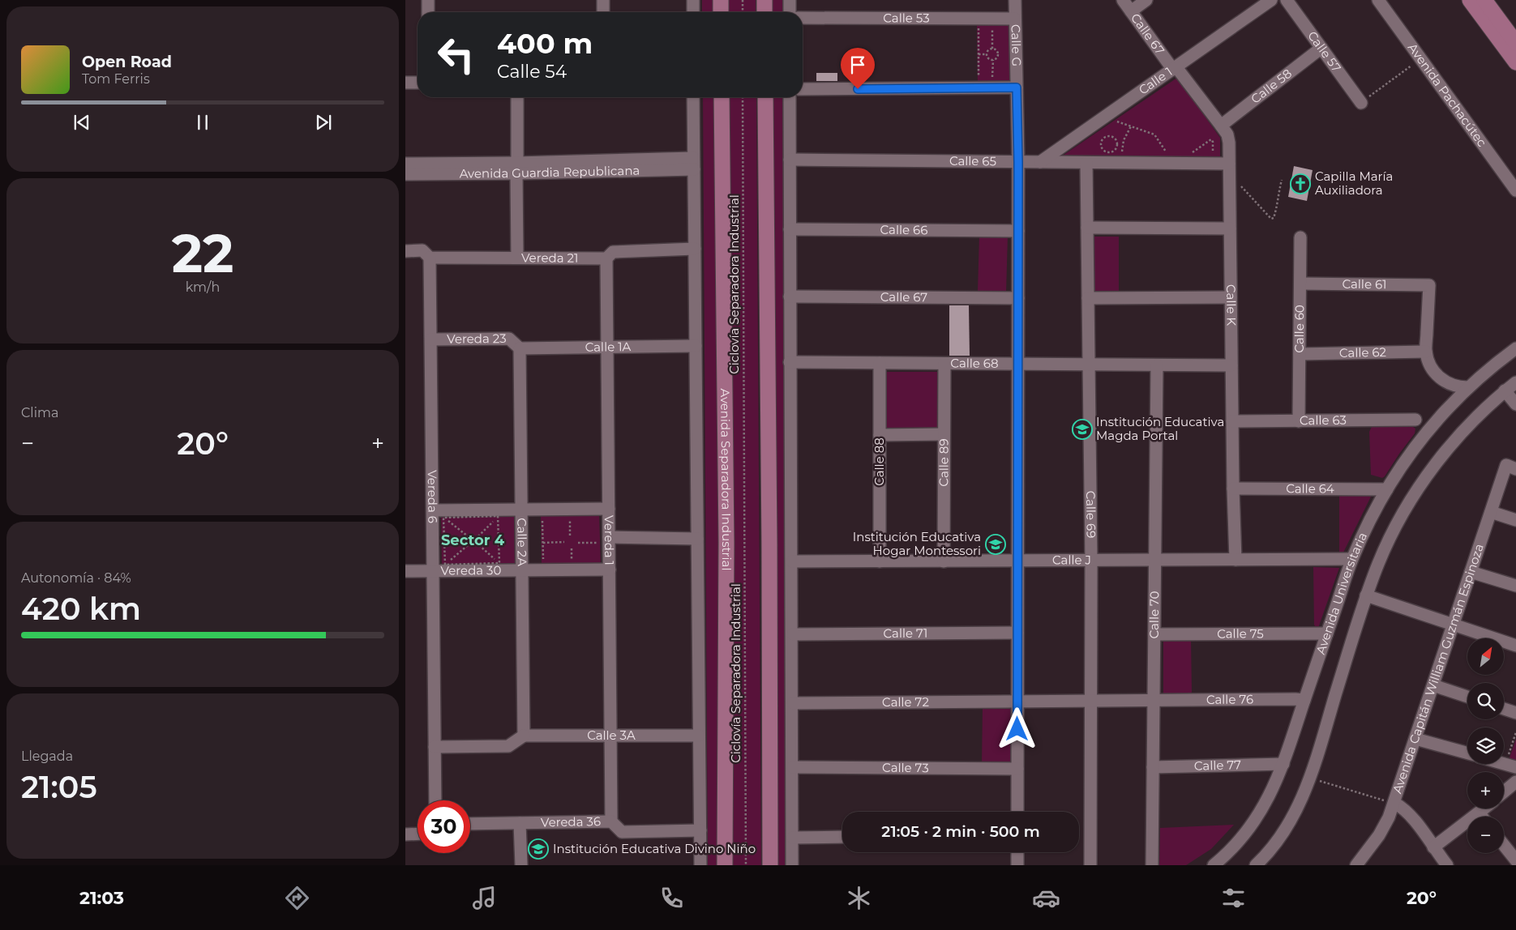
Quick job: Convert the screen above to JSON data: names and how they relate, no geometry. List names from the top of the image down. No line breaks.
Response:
{"streets":{"main road":["Avenida Separadora Industrial"],"street":["Calle 53","Calle 67","Calle G","Calle 57","Calle 1","Calle 58","Avenida Pachacútec","Calle 65","Avenida Guardia Republicana","Calle 66","Vereda 21","Calle 61","Calle K","Calle 60","Vereda 23","Calle 1A","Calle 62","Calle 68","Calle 63","Calle 88","Calle 89","Calle 64","Vereda 6","Calle 69","Vereda 1","Calle 2A","Calle J","Vereda 30","Avenida Universitaria","Calle 70","Calle 71","Calle 75","Avenida Capitán William Guzmán Espinoza","Calle 76","Calle 72","Calle 3A","Calle 77","Calle 73","Vereda 36"],"path":["Ciclovía Separadora Industrial"]},"crossings":[["Calle 53","Calle G"],["Calle 67","Calle G"],["Calle 67","Calle 1"],["Calle 67","Calle K"],["Calle G","Calle 65"],["Calle G","Calle 66"],["Calle G","Calle 68"],["Calle G","Calle J"],["Calle G","Calle 71"],["Calle G","Calle 72"],["Calle G","Calle 73"],["Calle 57","Calle 58"],["Calle 1","Calle 65"],["Calle 1","Calle K"],["Calle 58","Calle K"],["Calle 65","Calle K"],["Calle 65","Calle 69"],["Vereda 21","Vereda 6"],["Vereda 21","Vereda 1"],["Calle 61","Calle 60"],["Calle 61","Calle 62"],["Calle K","Calle 68"],["Calle K","Calle 63"],["Calle K","Calle 64"],["Calle K","Calle J"],["Calle 60","Calle 62"],["Calle 60","Calle 63"],["Vereda 23","Calle 1A"],["Vereda 23","Vereda 6"],["Vereda 23","Calle 2A"],["Calle 1A","Vereda 1"],["Calle 1A","Calle 2A"],["Calle 68","Calle 88"],["Calle 68","Calle 89"],["Calle 68","Calle 69"],["Calle 68","Calle 70"],["Calle 88","Calle J"],["Calle 89","Calle J"],["Calle 64","Avenida Universitaria"],["Vereda 6","Vereda 30"],["Calle 69","Calle J"],["Calle 69","Calle 76"],["Calle 69","Calle 72"],["Vereda 1","Vereda 30"],["Vereda 1","Calle 3A"],["Vereda 1","Vereda 36"],["Calle 2A","Vereda 30"],["Calle 2A","Calle 3A"],["Calle J","Avenida Universitaria"],["Calle J","Calle 70"],["Avenida Universitaria","Calle 75"],["Avenida Universitaria","Calle 76"],["Avenida Universitaria","Calle 77"],["Calle 70","Calle 75"],["Calle 70","Calle 76"],["Calle 70","Calle 77"],["Calle 76","Calle 72"]],"districts":["Sector 4"],"places":{"church":["Capilla María Auxiliadora"],"school or university":["Institución Educativa Magda Portal","Institución Educativa Hogar Montessori","Institución Educativa Divino Niño"]},"north":"top right","page":{"turn":["400 m","Calle 54"],"song":["Open Road","Tom Ferris"],"tile":[["22","km/h"],"Clima",["Autonomía · 84%","420 km"],["Llegada","21:05"]],"heat":["−","20°","+"],"map_buttons":["+","−"],"limit":"30","trip":"21:05 · 2 min · 500 m","tabs":["21:03","20°"]}}
